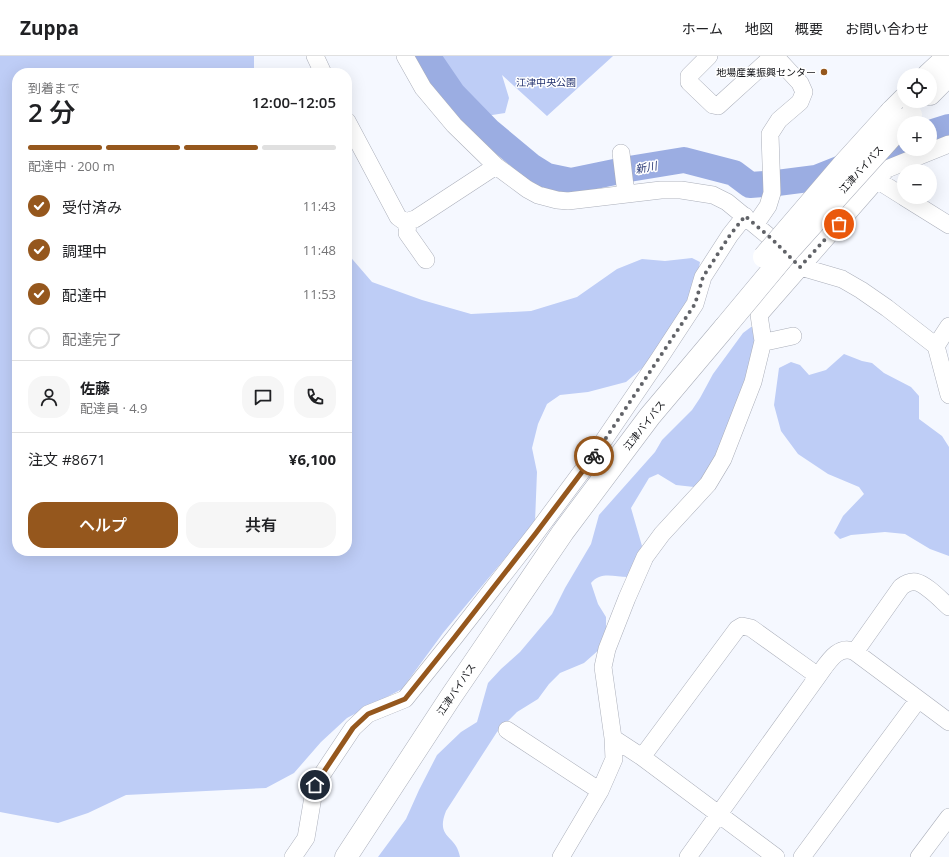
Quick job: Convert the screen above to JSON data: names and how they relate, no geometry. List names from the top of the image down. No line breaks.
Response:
{"streets":{"highway":["江津バイパス"]},"water":["新川"],"parks":["江津中央公園"],"places":["地場産業振興センター"],"page":{"header":"Zuppa","nav":["ホーム","地図","概要","お問い合わせ"],"map_buttons":["+","−"],"heading":["2 分","到着まで","12:00–12:05"],"panel":["佐藤","配達員 · 4.9","注文 #8671","¥6,100"],"bar":"配達中 · 200 m","list":[["受付済み","11:43"],["調理中","11:48"],["配達中","11:53"],"配達完了"],"buttons":["ヘルプ","共有"]}}
